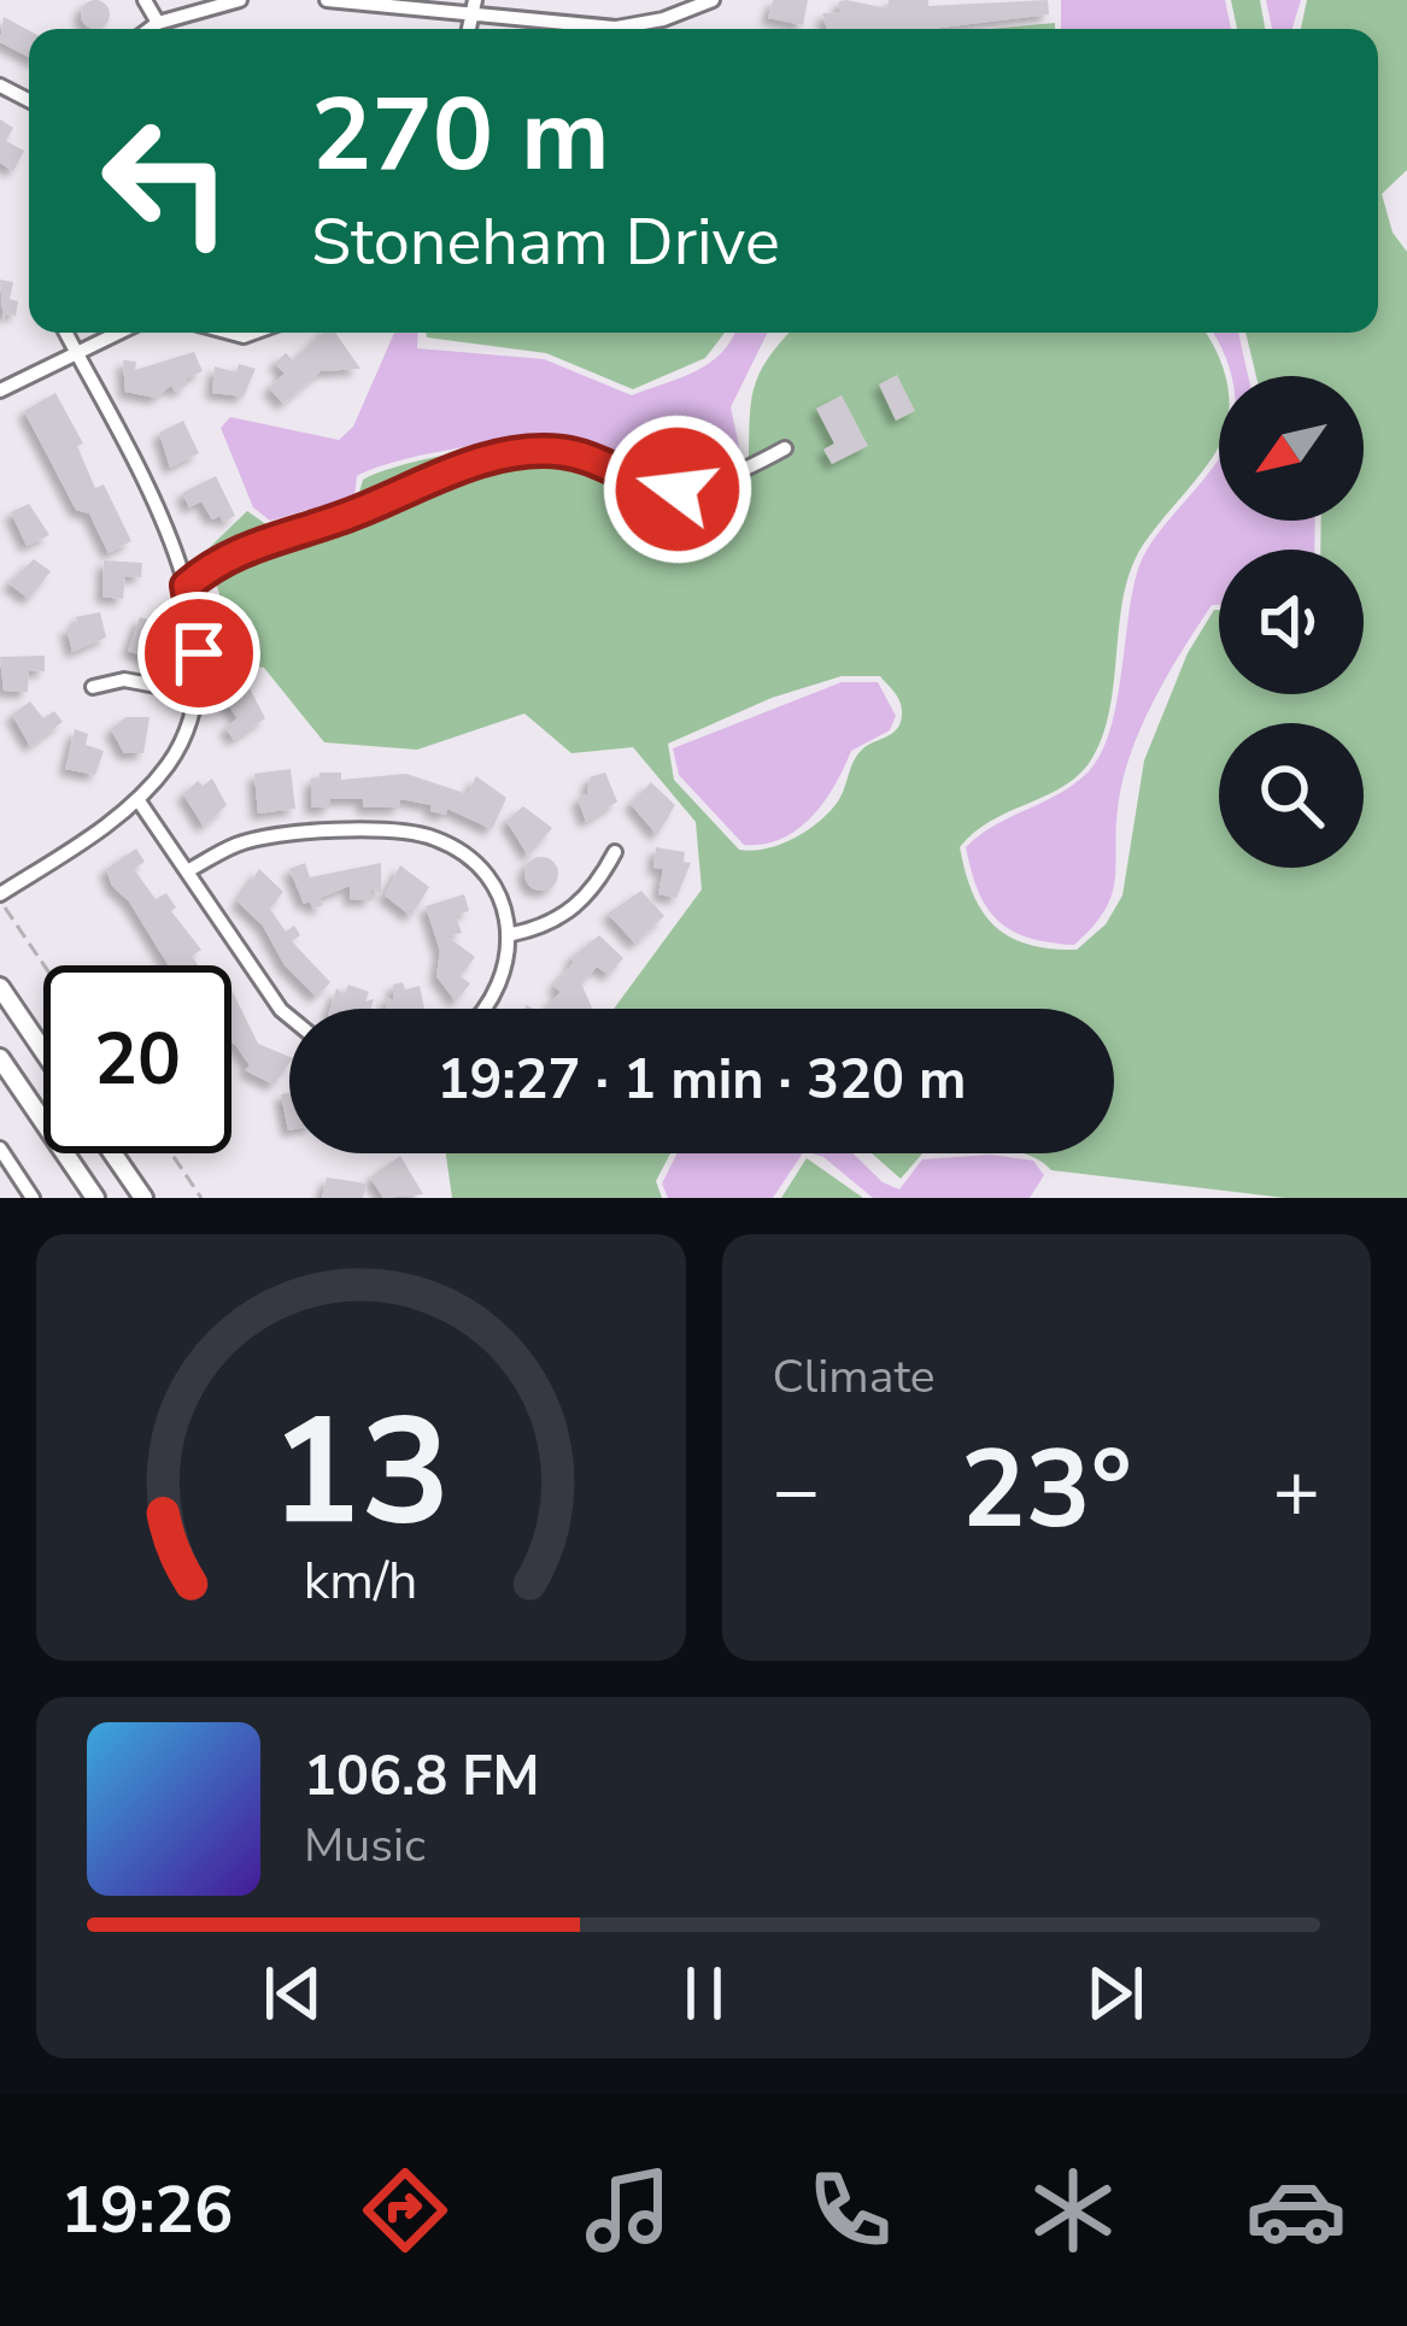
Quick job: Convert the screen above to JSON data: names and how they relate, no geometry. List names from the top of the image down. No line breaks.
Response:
{"north":"bottom left","page":{"turn":["270 m","Stoneham Drive"],"limit":"20","trip":"19:27 · 1 min · 320 m","tile":"Climate","heat":["−","23°","+"],"song":["106.8 FM","Music"],"tabs":"19:26","gauge":["13","km/h"]}}
